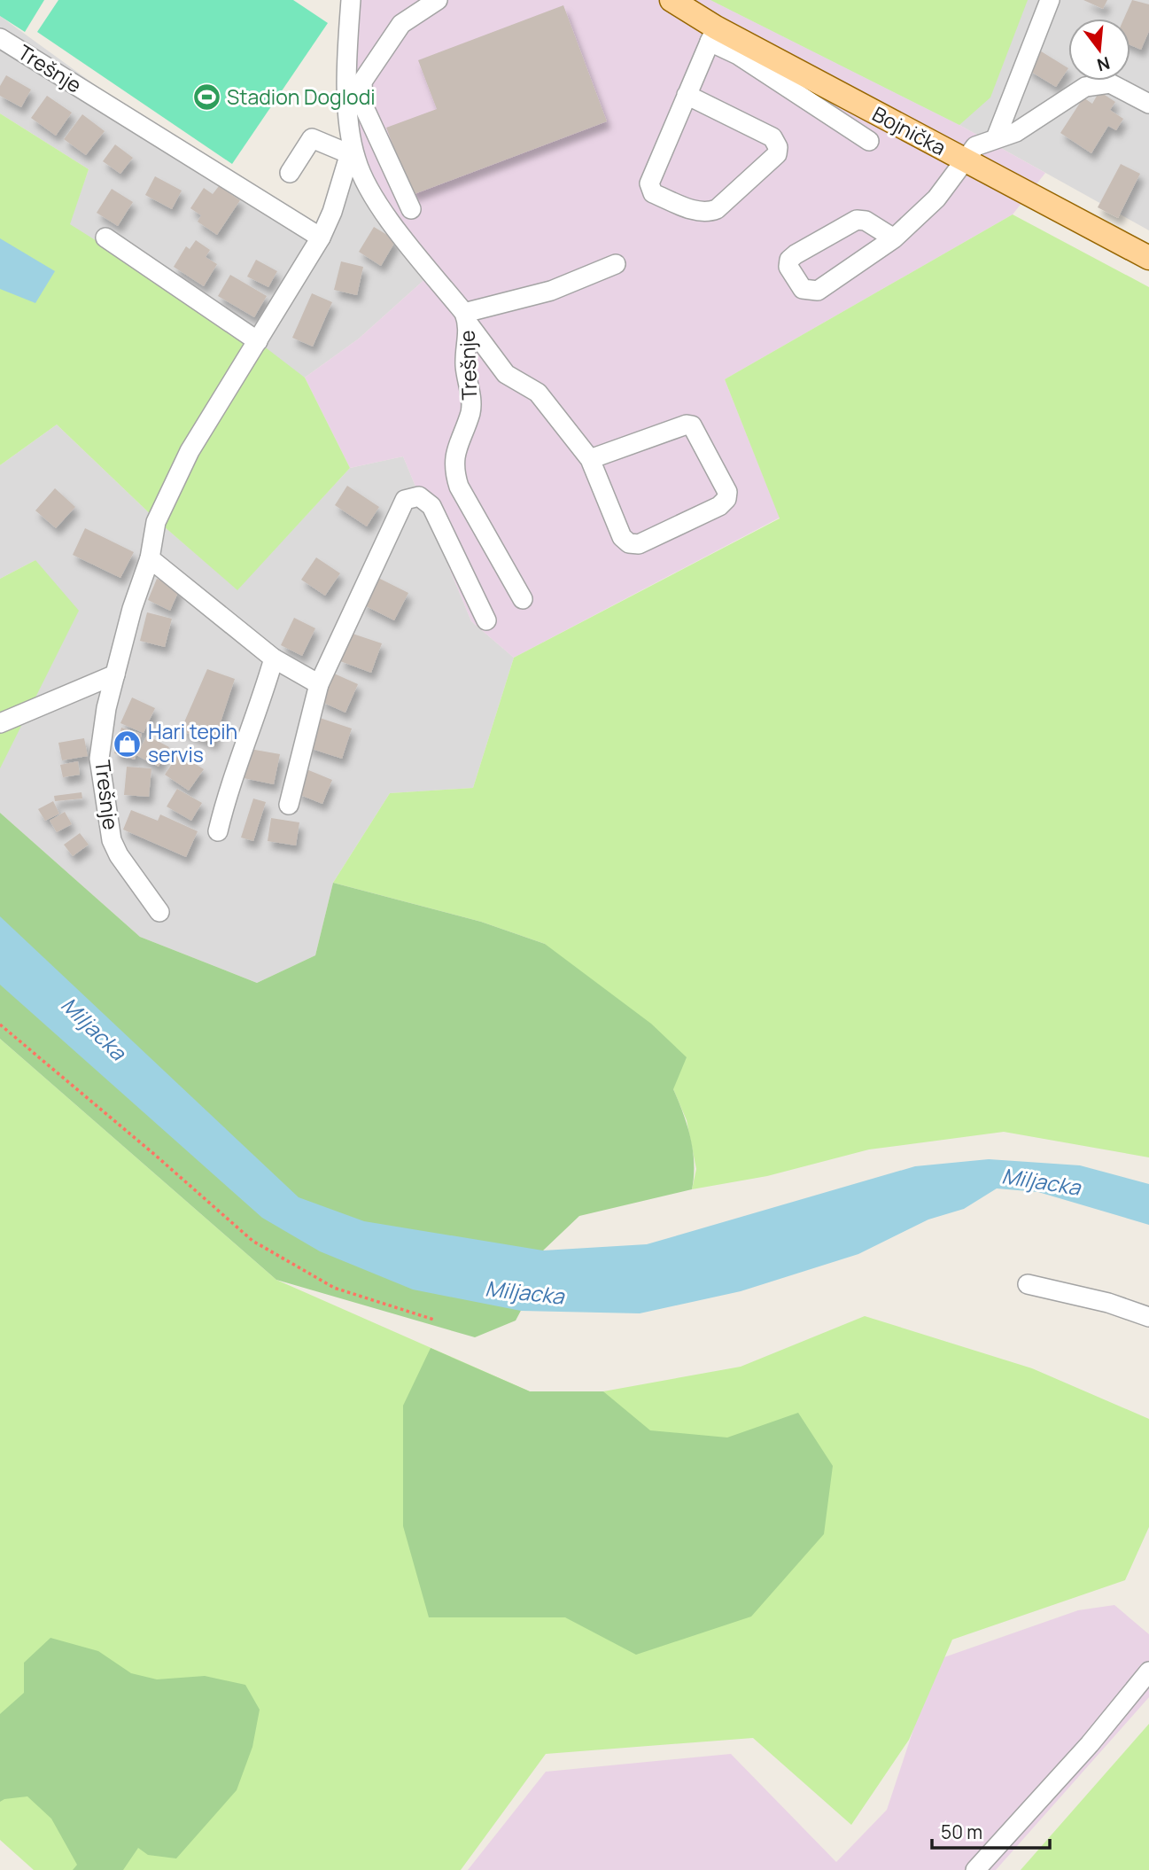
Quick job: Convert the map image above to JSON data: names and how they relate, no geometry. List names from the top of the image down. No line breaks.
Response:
{"streets":{"main road":["Bojnička"],"street":["Trešnje"]},"water":["Miljacka"],"places":{"sports":["Stadion Doglodi"],"shop":["Hari tepih servis"]},"scale_bar":"50 m","north":"bottom"}
